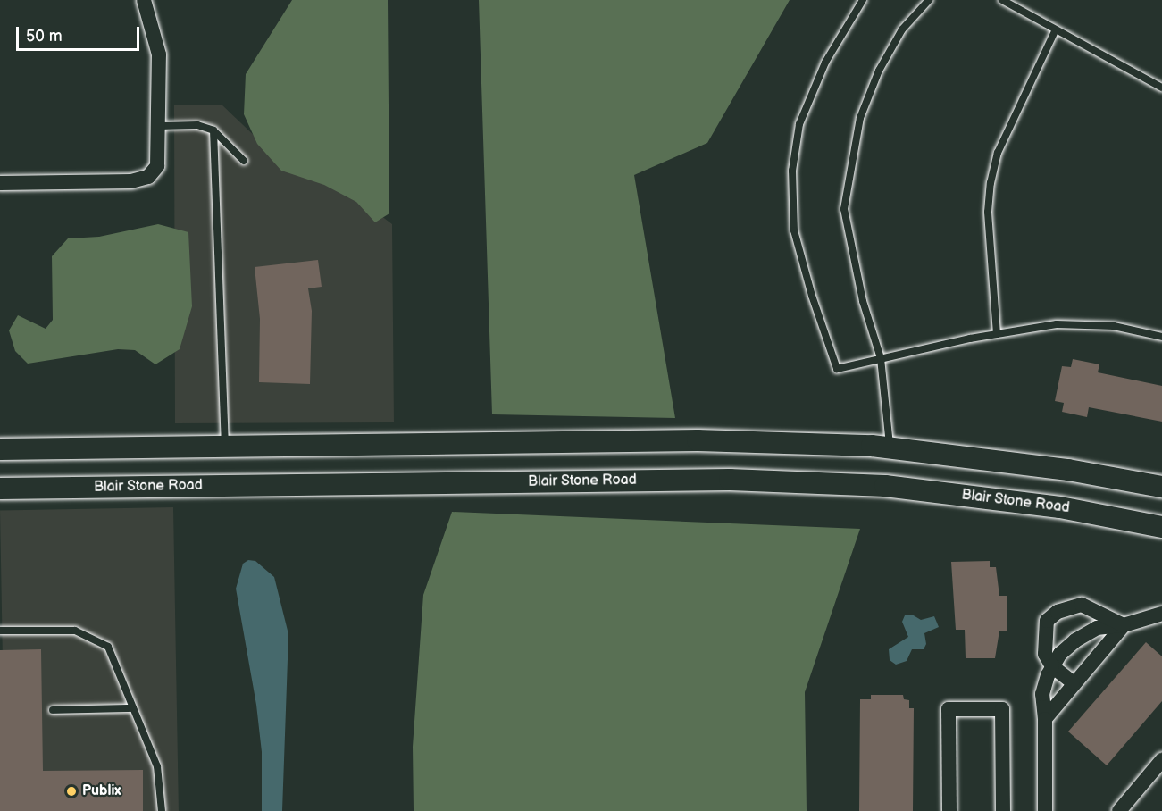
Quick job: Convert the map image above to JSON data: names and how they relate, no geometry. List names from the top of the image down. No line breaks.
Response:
{"streets":{"main road":["Blair Stone Road"]},"places":["Publix"],"scale_bar":"50 m"}
